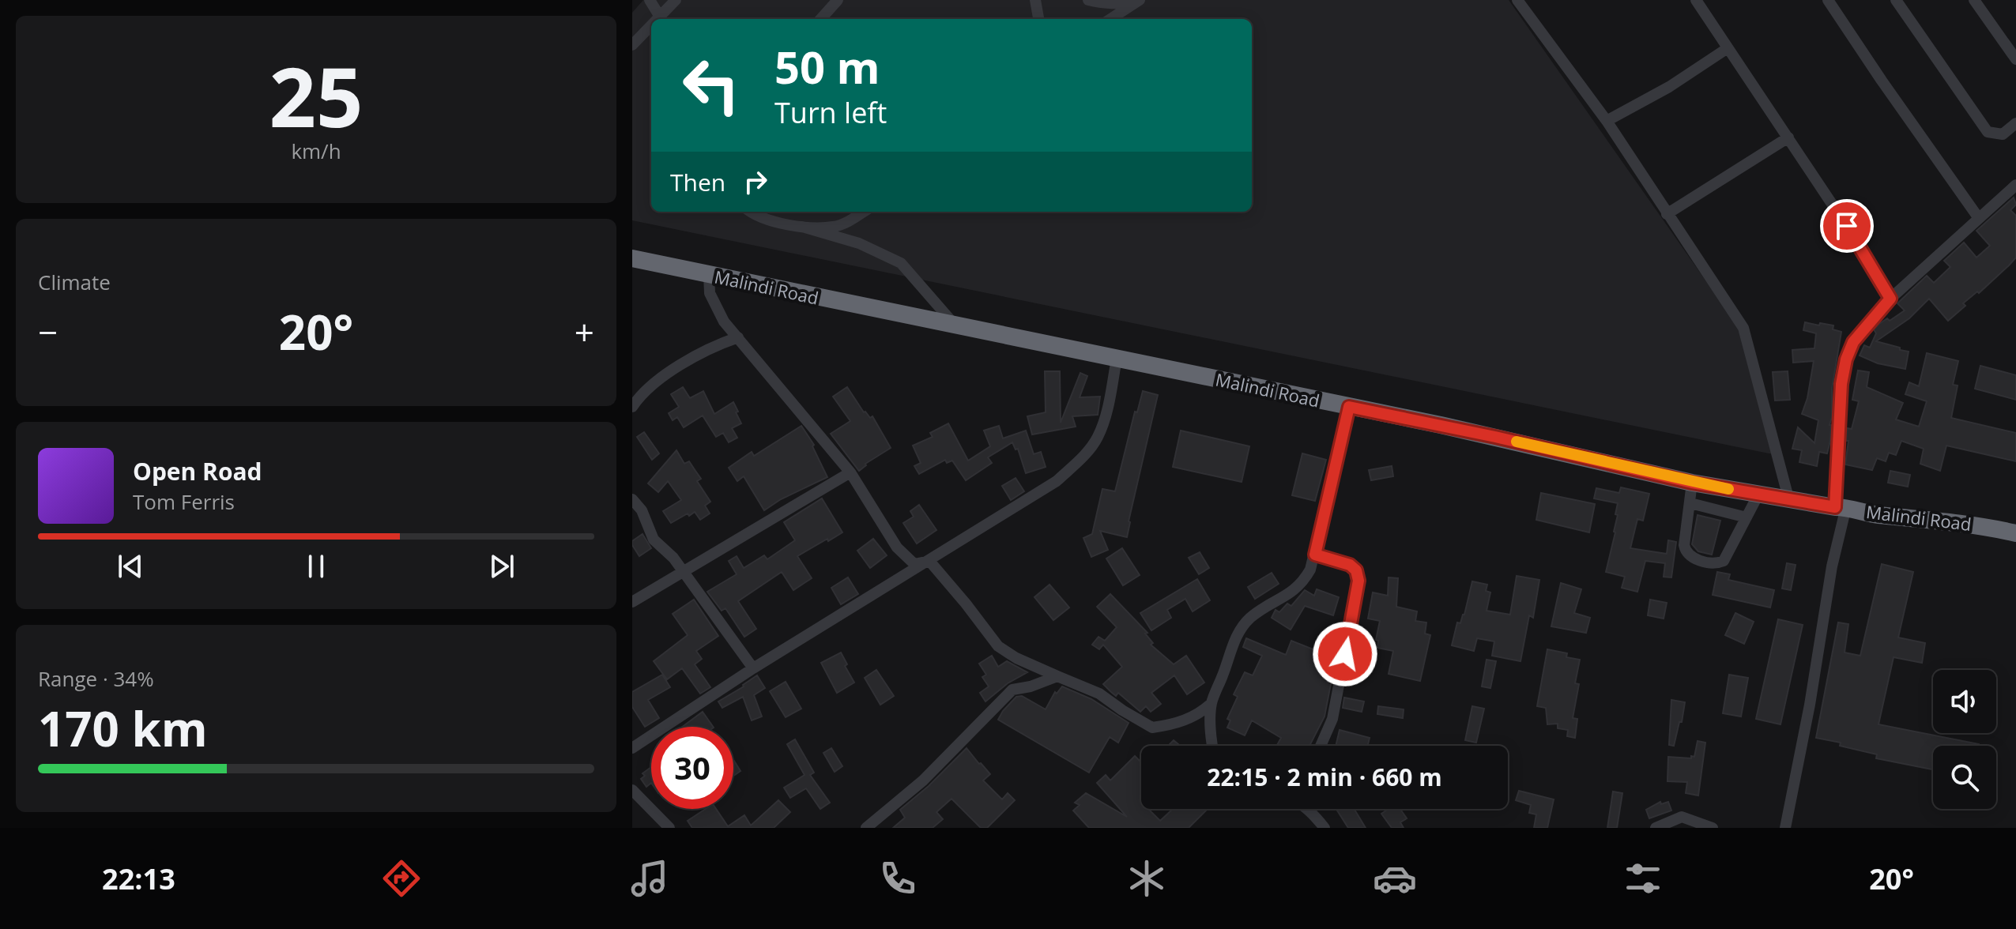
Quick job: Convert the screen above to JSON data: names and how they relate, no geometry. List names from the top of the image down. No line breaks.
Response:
{"streets":{"highway":["Malindi Road"]},"page":{"tile":[["25","km/h"],"Climate",["Range · 34%","170 km"]],"turn":["50 m","Turn left"],"then":"Then","heat":["−","20°","+"],"song":["Open Road","Tom Ferris"],"limit":"30","trip":"22:15 · 2 min · 660 m","tabs":["22:13","20°"]}}
